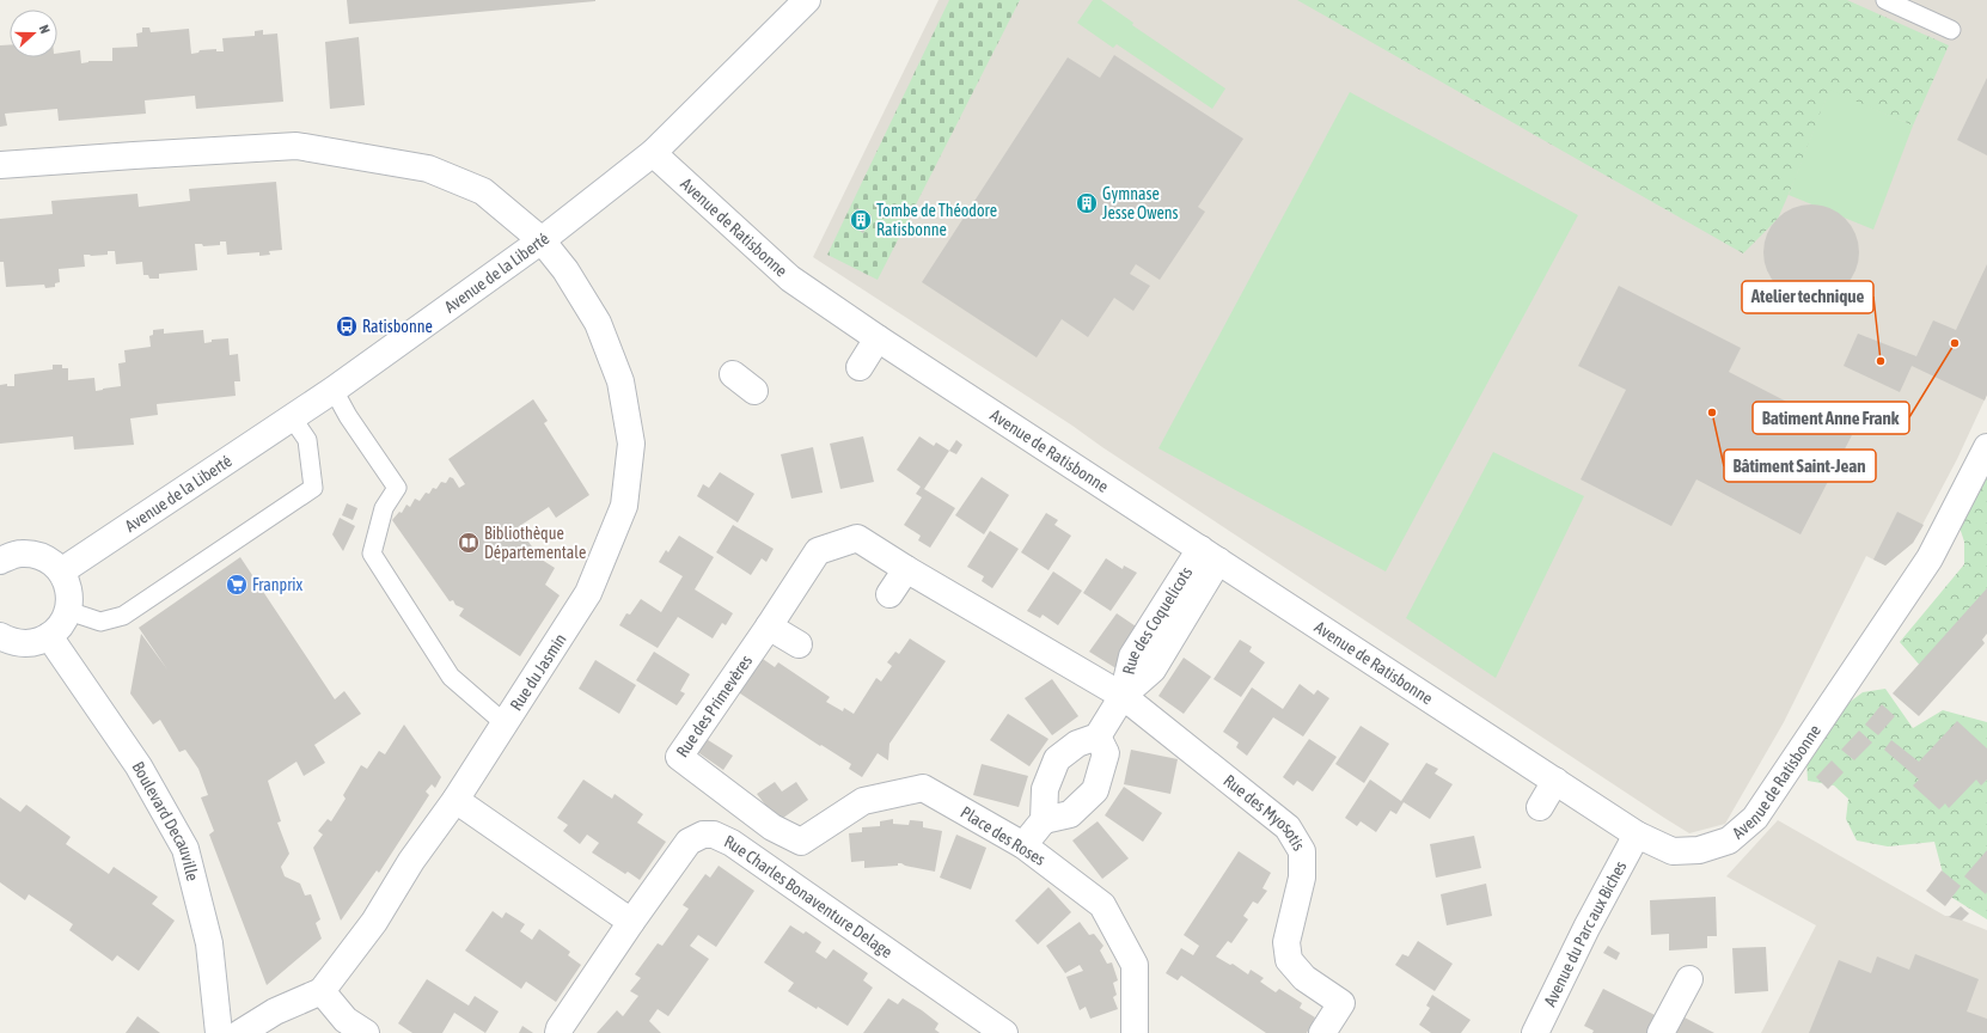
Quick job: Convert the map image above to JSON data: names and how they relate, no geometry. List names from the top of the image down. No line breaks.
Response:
{"streets":{"street":["Avenue de Ratisbonne","Avenue de la Liberté","Rue des Coquelicots","Rue du Jasmin","Rue des Primevères","Rue des Myosotis","Boulevard Decauville","Place des Roses","Rue Charles Bonaventure Delage","Avenue du Parc aux Biches"]},"crossings":[["Avenue de Ratisbonne","Avenue de la Liberté"],["Avenue de Ratisbonne","Rue des Coquelicots"],["Avenue de Ratisbonne","Avenue du Parc aux Biches"],["Avenue de la Liberté","Rue du Jasmin"],["Rue des Coquelicots","Rue des Primevères"],["Rue des Coquelicots","Rue des Myosotis"],["Rue des Primevères","Rue des Myosotis"],["Rue des Primevères","Place des Roses"]],"places":{"building":["Gymnase Jesse Owens","Tombe de Théodore Ratisbonne"],"bus stop":["Ratisbonne"],"other":["Batiment Anne Frank","Atelier technique","Bâtiment Saint-Jean"],"library":["Bibliothèque Départementale"],"supermarket":["Franprix"]},"north":"right"}
